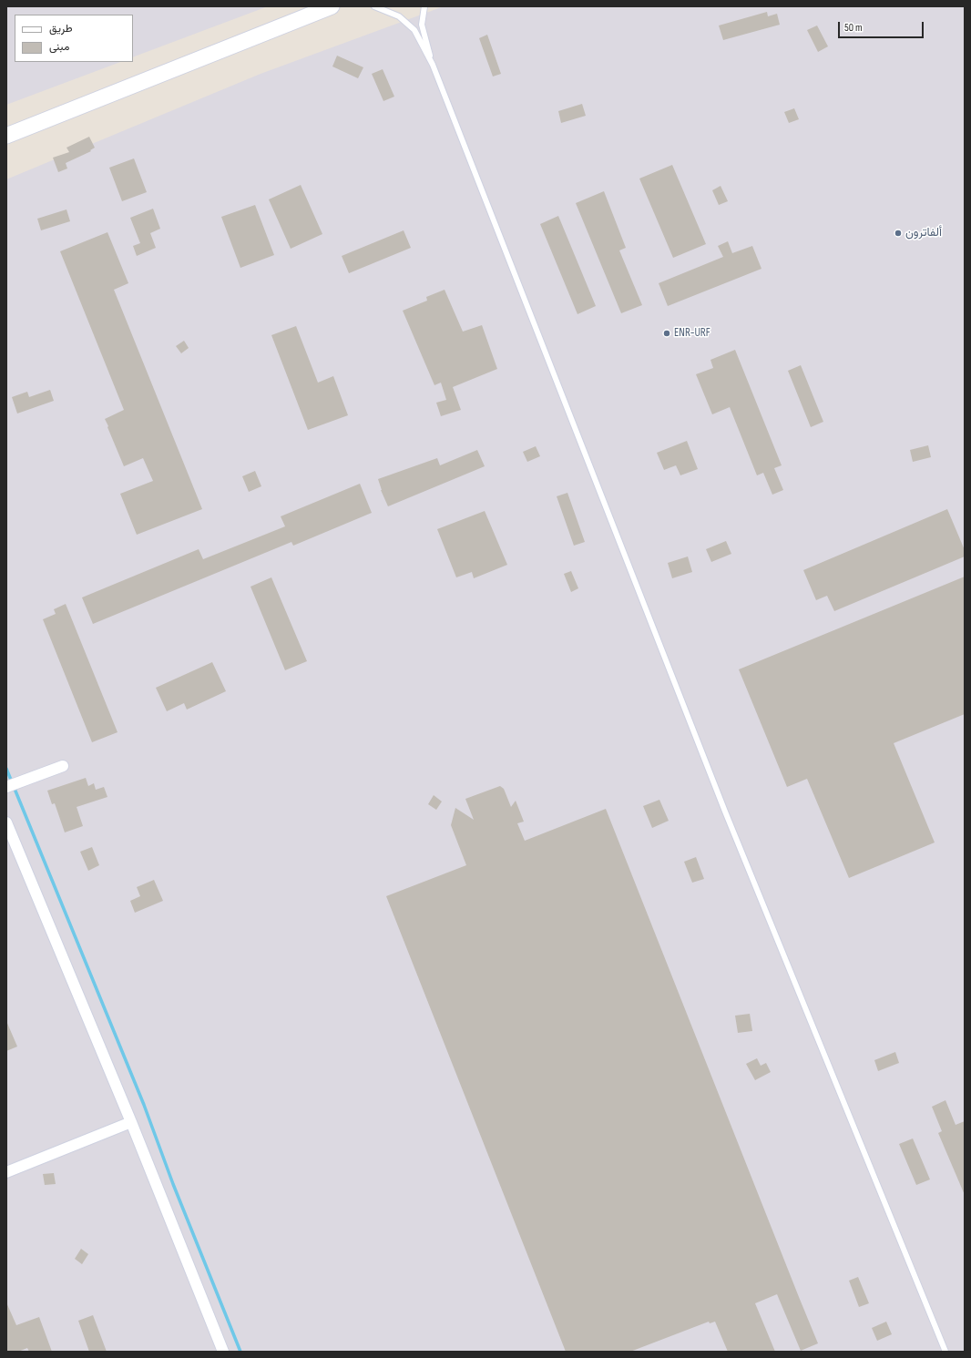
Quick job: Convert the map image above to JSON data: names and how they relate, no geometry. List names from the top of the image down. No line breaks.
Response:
{"places":["ألفاترون","ENR-URF"],"legend":["طريق","مبنى"],"scale_bar":"50 m"}
